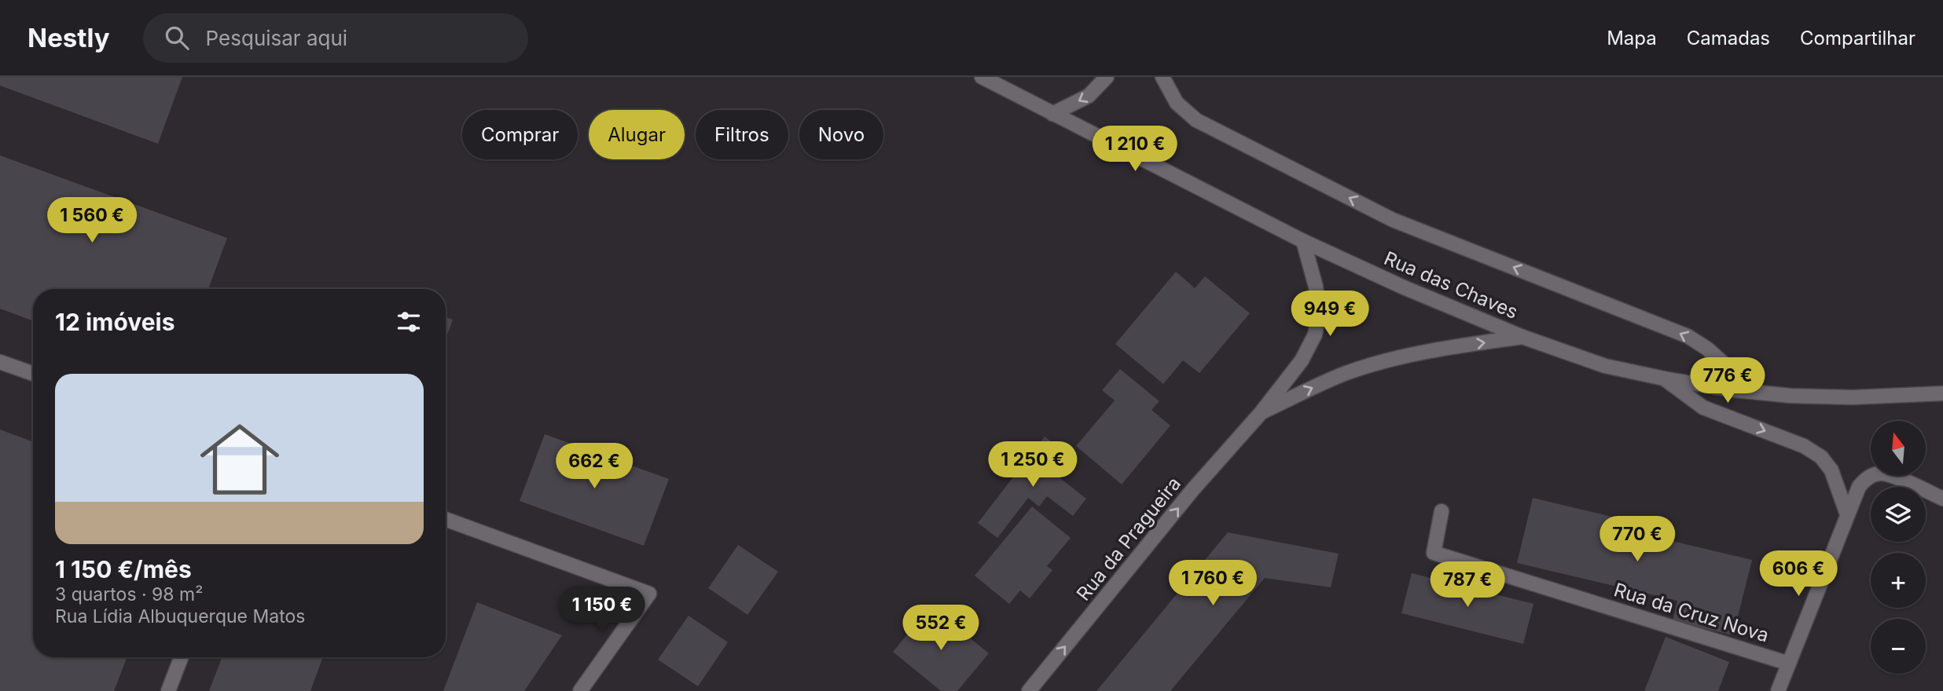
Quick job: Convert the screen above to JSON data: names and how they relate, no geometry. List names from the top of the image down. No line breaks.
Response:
{"streets":{"street":["Rua das Chaves","Rua da Pragueira","Rua da Cruz Nova"]},"crossings":[["Rua das Chaves","Rua da Pragueira"]],"one_way":["Rua da Pragueira"],"north":"top","page":{"header":"Nestly","search":"Pesquisar aqui","nav":["Mapa","Camadas","Compartilhar"],"chip":["Comprar","Alugar","Filtros","Novo"],"price":["1 210 €","1 560 €","949 €","776 €","1 250 €","662 €","770 €","606 €","1 760 €","787 €","1 150 €","552 €"],"heading":"12 imóveis","list":[{"name":"1 150 €/mês","note":"3 quartos · 98 m² · Rua Lídia Albuquerque Matos"}],"map_buttons":["+","−"]}}
